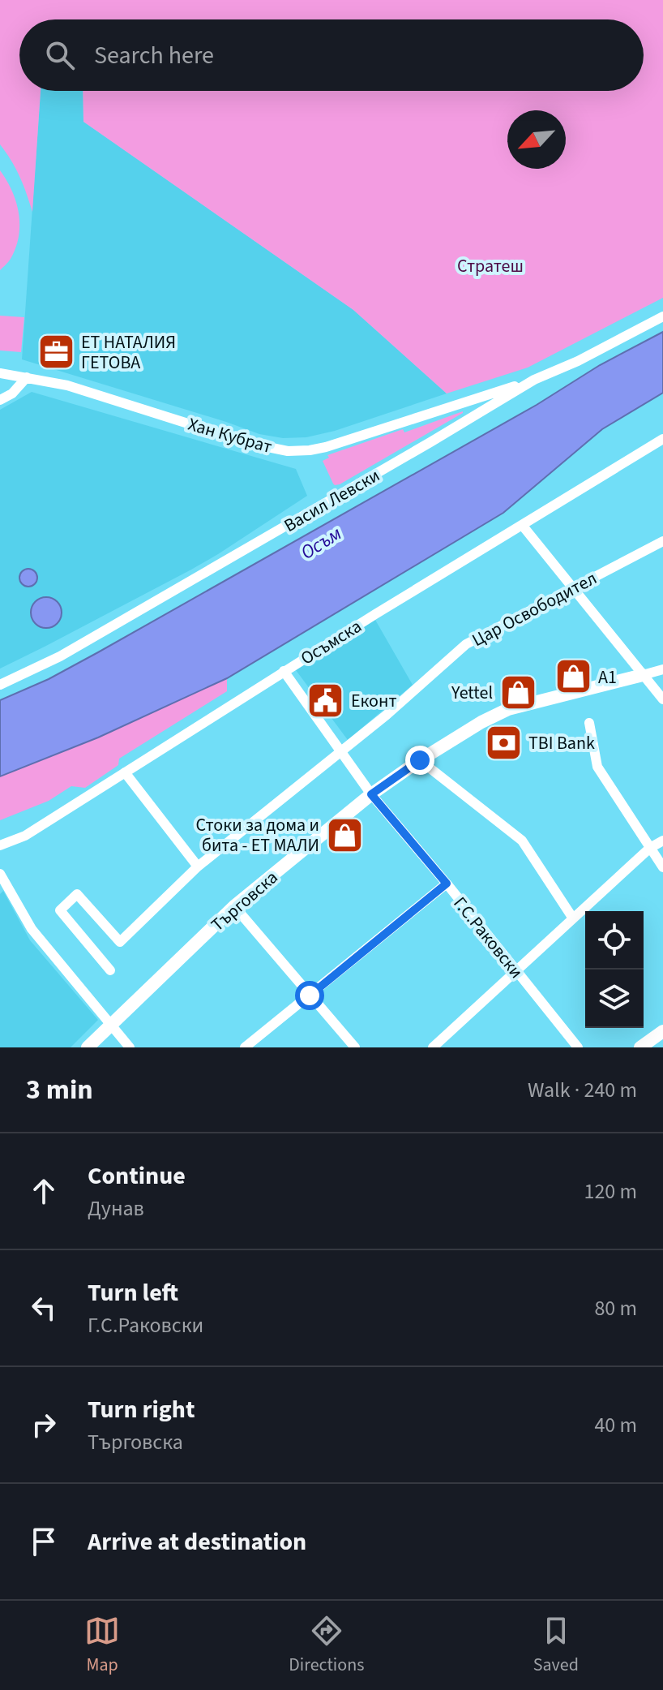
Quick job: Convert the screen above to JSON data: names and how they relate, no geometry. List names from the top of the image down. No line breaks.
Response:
{"streets":{"street":["Хан Кубрат","Васил Левски","Цар Освободител","Осъмска","Търговска","Г.С.Раковски"]},"crossings":[["Хан Кубрат","Васил Левски"],["Цар Освободител","Г.С.Раковски"],["Осъмска","Г.С.Раковски"],["Търговска","Г.С.Раковски"]],"water":["Осъм"],"parks":["Стратеш"],"places":{"office":["ЕТ НАТАЛИЯ ГЕТОВА"],"shop":["A1","Yettel","Стоки за дома и бита - ЕТ МАЛИ"],"public building":["Еконт"],"bank":["TBI Bank"]},"north":"bottom left","page":{"search":"Search here","heading":["3 min","Walk · 240 m"],"list":[["Continue","Дунав","120 m"],["Turn left","Г.С.Раковски","80 m"],["Turn right","Търговска","40 m"],"Arrive at destination"],"nav":["Map","Directions","Saved"]}}
